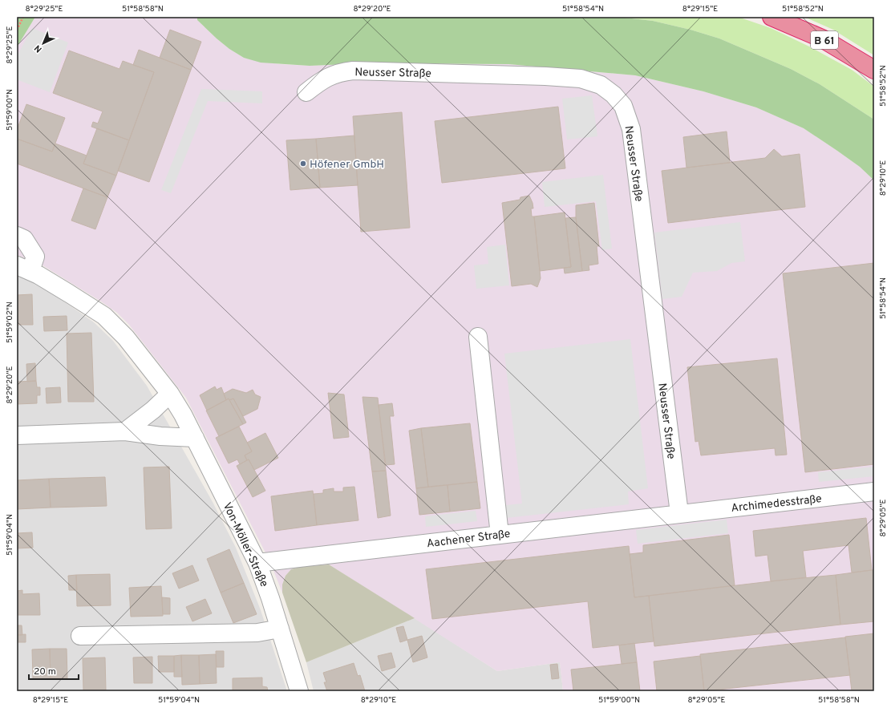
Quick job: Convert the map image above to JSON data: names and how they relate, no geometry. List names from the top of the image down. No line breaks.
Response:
{"streets":{"highway":["B 61"],"street":["Neusser Straße","Archimedesstraße","Aachener Straße","Von-Möller-Straße"]},"crossings":[["Neusser Straße","Archimedesstraße"],["Neusser Straße","Aachener Straße"],["Archimedesstraße","Aachener Straße"],["Aachener Straße","Von-Möller-Straße"]],"places":["Höfener GmbH"],"scale_bar":"20 m","north":"bottom left","coordinates":["8°29'25\"E","51°58'58\"N","8°29'20\"E","51°58'54\"N","8°29'15\"E","51°58'52\"N","51°59'00\"N","8°29'10\"E","51°59'02\"N","8°29'05\"E","51°59'04\"N"]}
